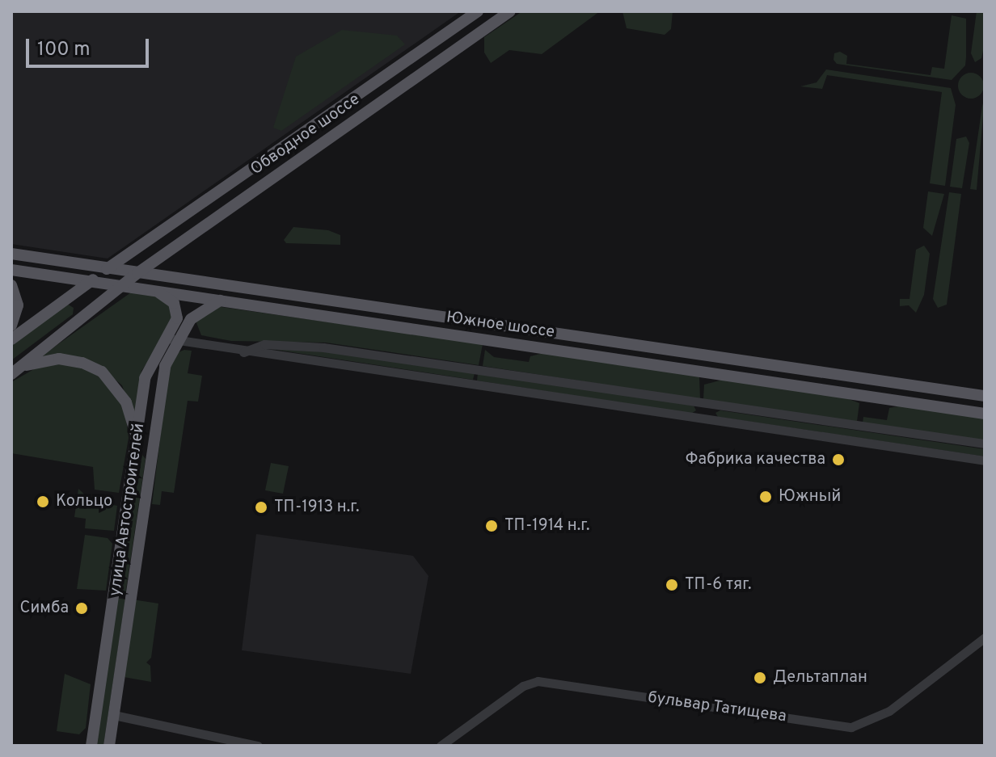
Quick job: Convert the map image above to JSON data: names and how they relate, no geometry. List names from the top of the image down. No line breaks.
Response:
{"streets":{"main road":["Обводное шоссе","Южное шоссе","улица Автостроителей"],"street":["бульвар Татищева"]},"crossings":[["Обводное шоссе","Южное шоссе"],["Обводное шоссе","улица Автостроителей"],["Южное шоссе","улица Автостроителей"]],"places":["Фабрика качества","Южный","Кольцо","ТП-1913 н.г.","ТП-1914 н.г.","ТП-6 тяг.","Симба","Дельтаплан"],"scale_bar":"100 m"}
